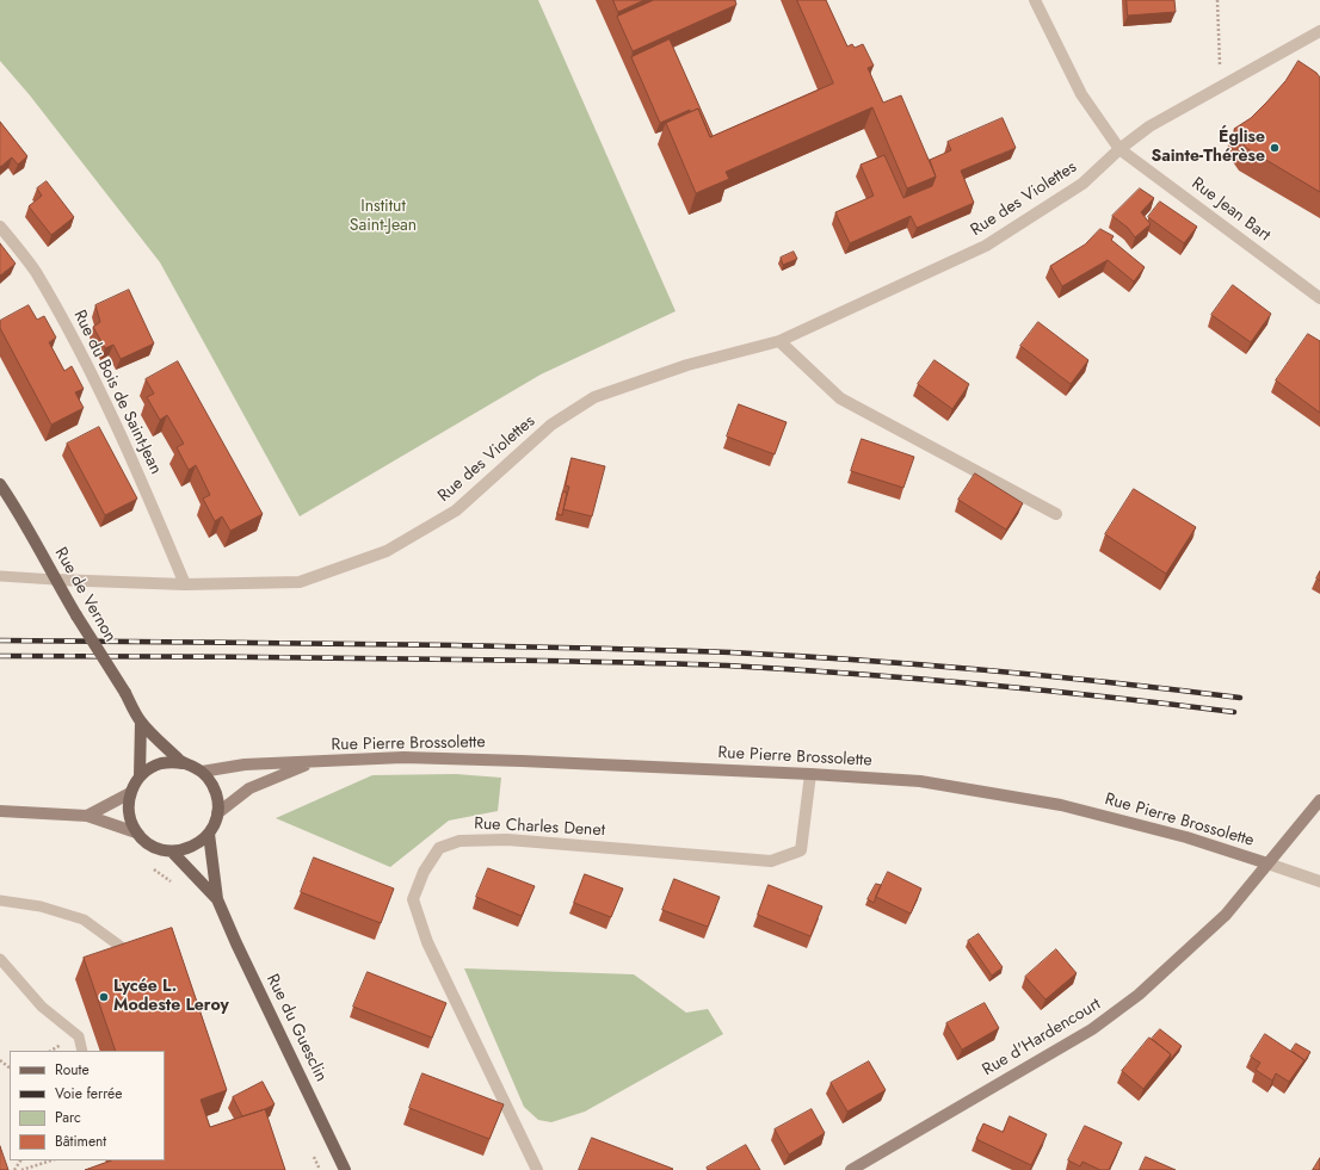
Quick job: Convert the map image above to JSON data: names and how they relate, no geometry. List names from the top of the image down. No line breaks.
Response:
{"streets":{"main road":["Rue de Vernon","Rue Pierre Brossolette","Rue du Guesclin","Rue d'Hardencourt"],"street":["Rue des Violettes","Rue Jean Bart","Rue du Bois de Saint-Jean","Rue Charles Denet"]},"crossings":[["Rue des Violettes","Rue Jean Bart"],["Rue des Violettes","Rue du Bois de Saint-Jean"],["Rue des Violettes","Rue de Vernon"],["Rue de Vernon","Rue Pierre Brossolette"],["Rue Pierre Brossolette","Rue Charles Denet"],["Rue Pierre Brossolette","Rue d'Hardencourt"]],"parks":["Institut Saint-Jean"],"places":["Église Sainte-Thérèse","Lycée L. Modeste Leroy"],"legend":["Route","Voie ferrée","Parc","Bâtiment"]}
